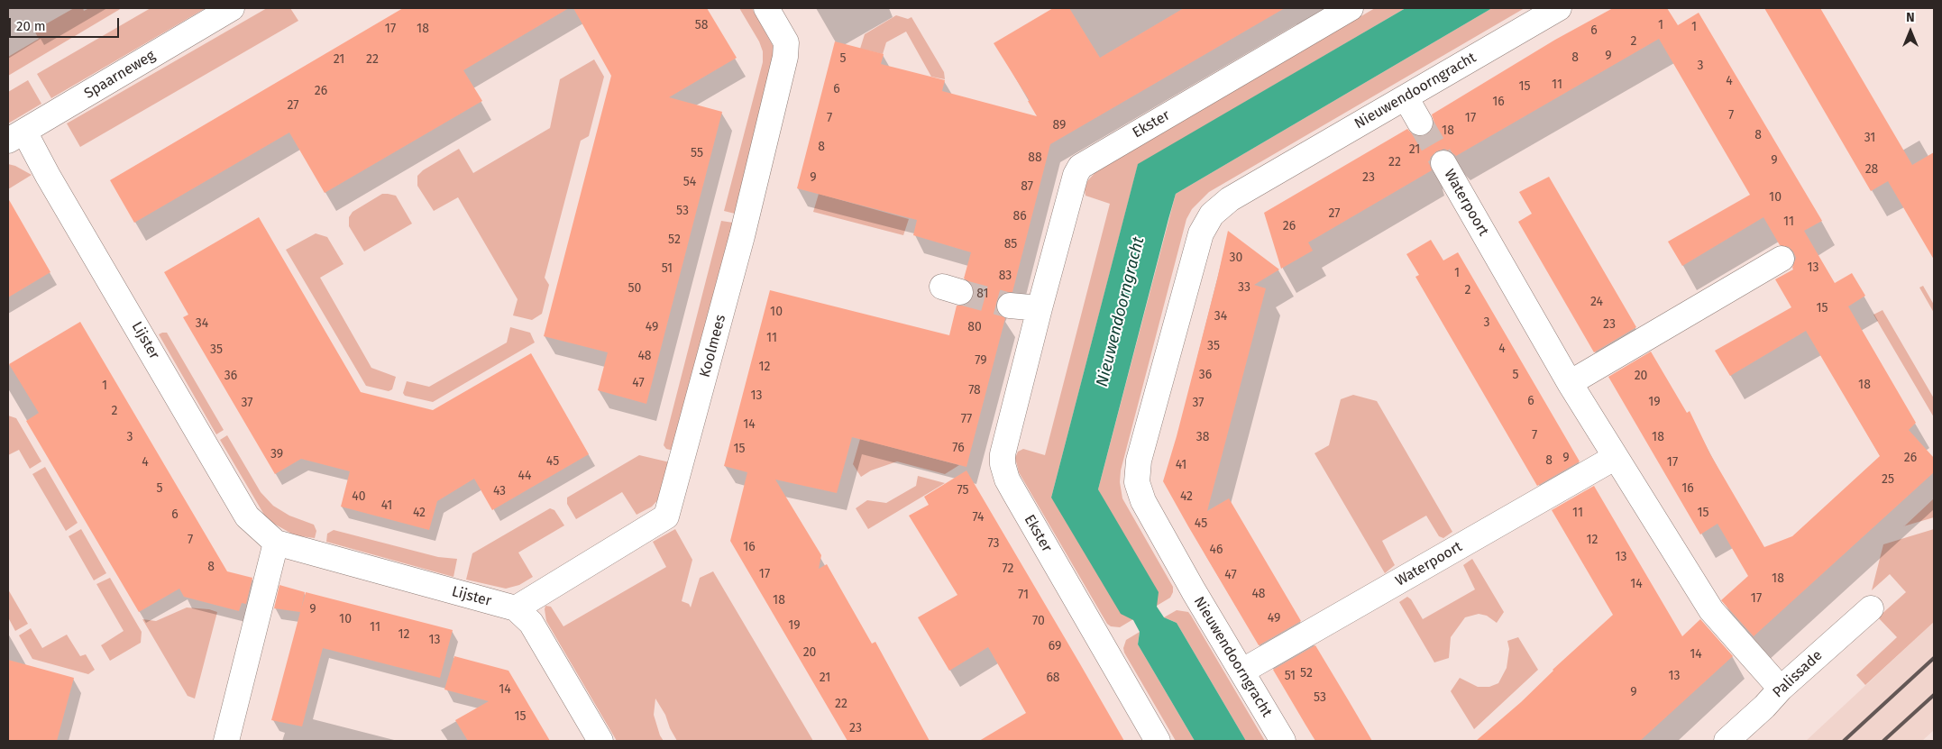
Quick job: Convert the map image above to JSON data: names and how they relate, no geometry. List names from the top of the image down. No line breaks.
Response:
{"streets":{"street":["Spaarneweg","Nieuwendoorngracht","Ekster","Waterpoort","Lijster","Koolmees","Palissade"]},"crossings":[["Spaarneweg","Lijster"],["Nieuwendoorngracht","Waterpoort"],["Waterpoort","Palissade"],["Lijster","Koolmees"]],"water":["Nieuwendoorngracht"],"house_numbers":["58","1","1","17","18","6","2","9","8","5","21","22","3","4","11","15","6","26","16","27","7","7","17","89","18","8","31","8","21","55","88","9","22","28","9","23","54","87","10","53","27","86","11","26","52","85","30","13","51","1","83","33","50","2","81","24","15","10","34","3","34","23","49","80","11","35","4","35","48","79","12","36","5","36","20","47","18","1","78","13","6","19","37","37","2","77","14","7","3","38","18","76","15","39","9","26","8","45","4","17","41","44","25","5","16","75","43","40","42","41","42","11","15","6","74","45","7","12","73","16","46","13","8","72","17","47","18","14","48","71","17","18","9","49","10","70","19","11","12","13","69","20","14","52","51","13","21","68","14","9","53","22","15","23"],"scale_bar":"20 m","north":"top"}
